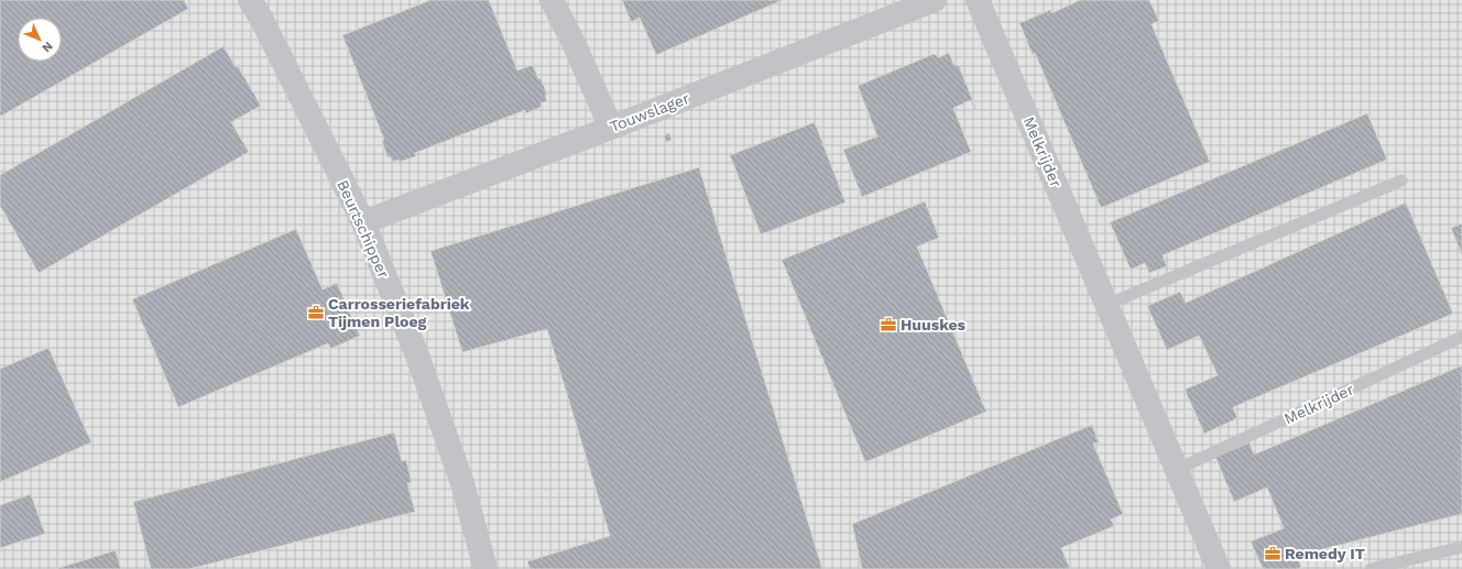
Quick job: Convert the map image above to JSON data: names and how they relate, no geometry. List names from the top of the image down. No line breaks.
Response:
{"streets":{"street":["Touwslager","Melkrijder","Beurtschipper"]},"crossings":[["Touwslager","Beurtschipper"]],"places":{"office":["Carrosseriefabriek Tijmen Ploeg","Huuskes","Remedy IT"]},"north":"bottom right"}
